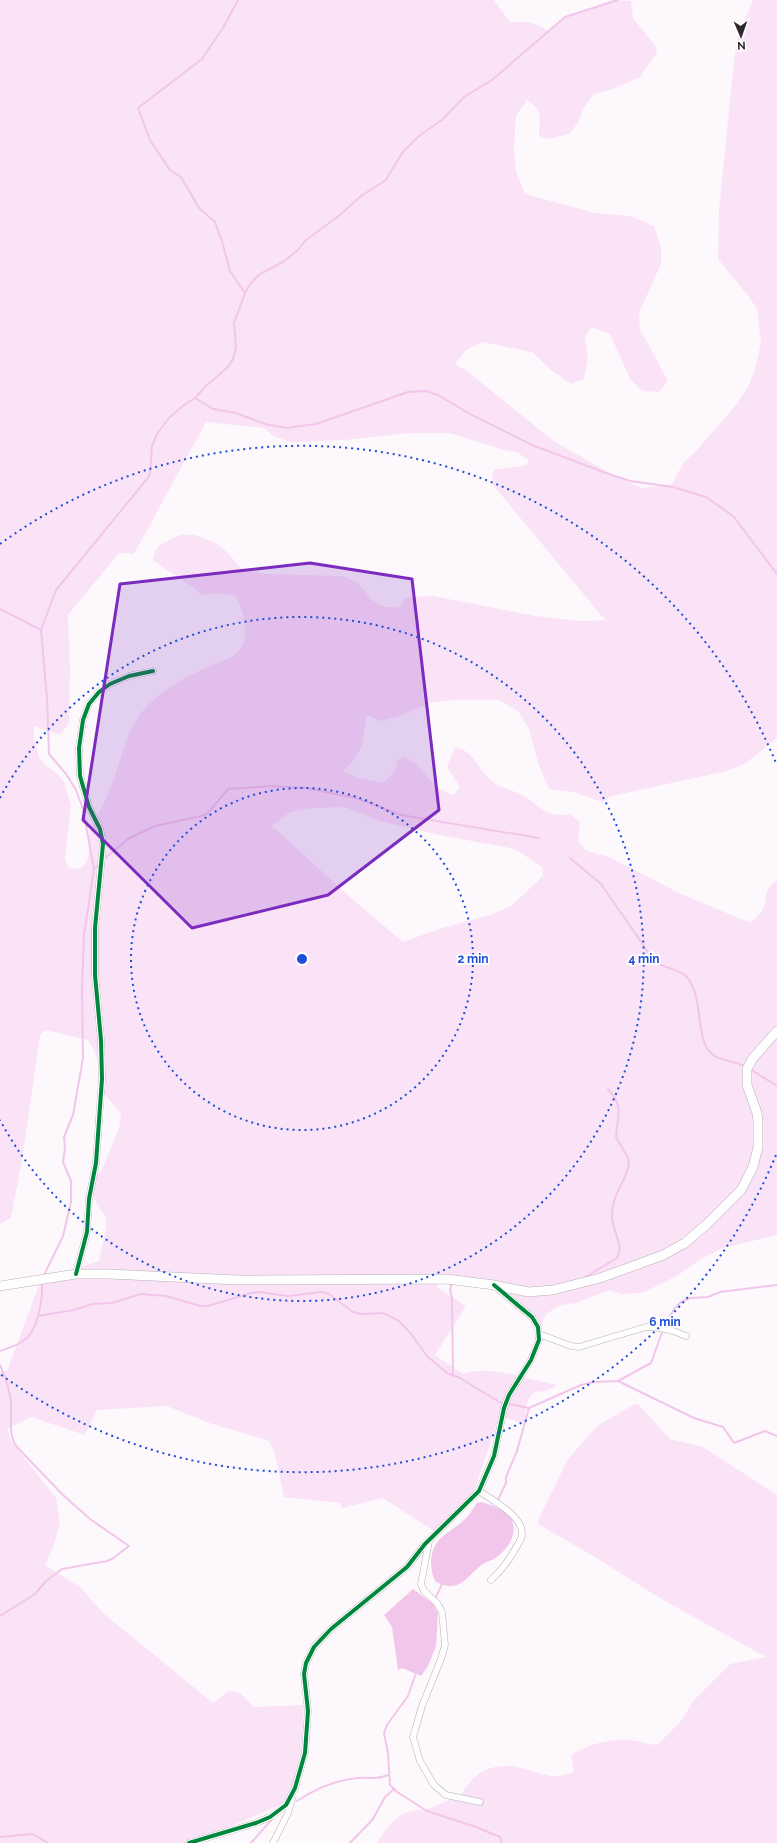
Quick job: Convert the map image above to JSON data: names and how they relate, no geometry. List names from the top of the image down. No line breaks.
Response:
{"north":"bottom","rings":["2 min","4 min","6 min"]}
